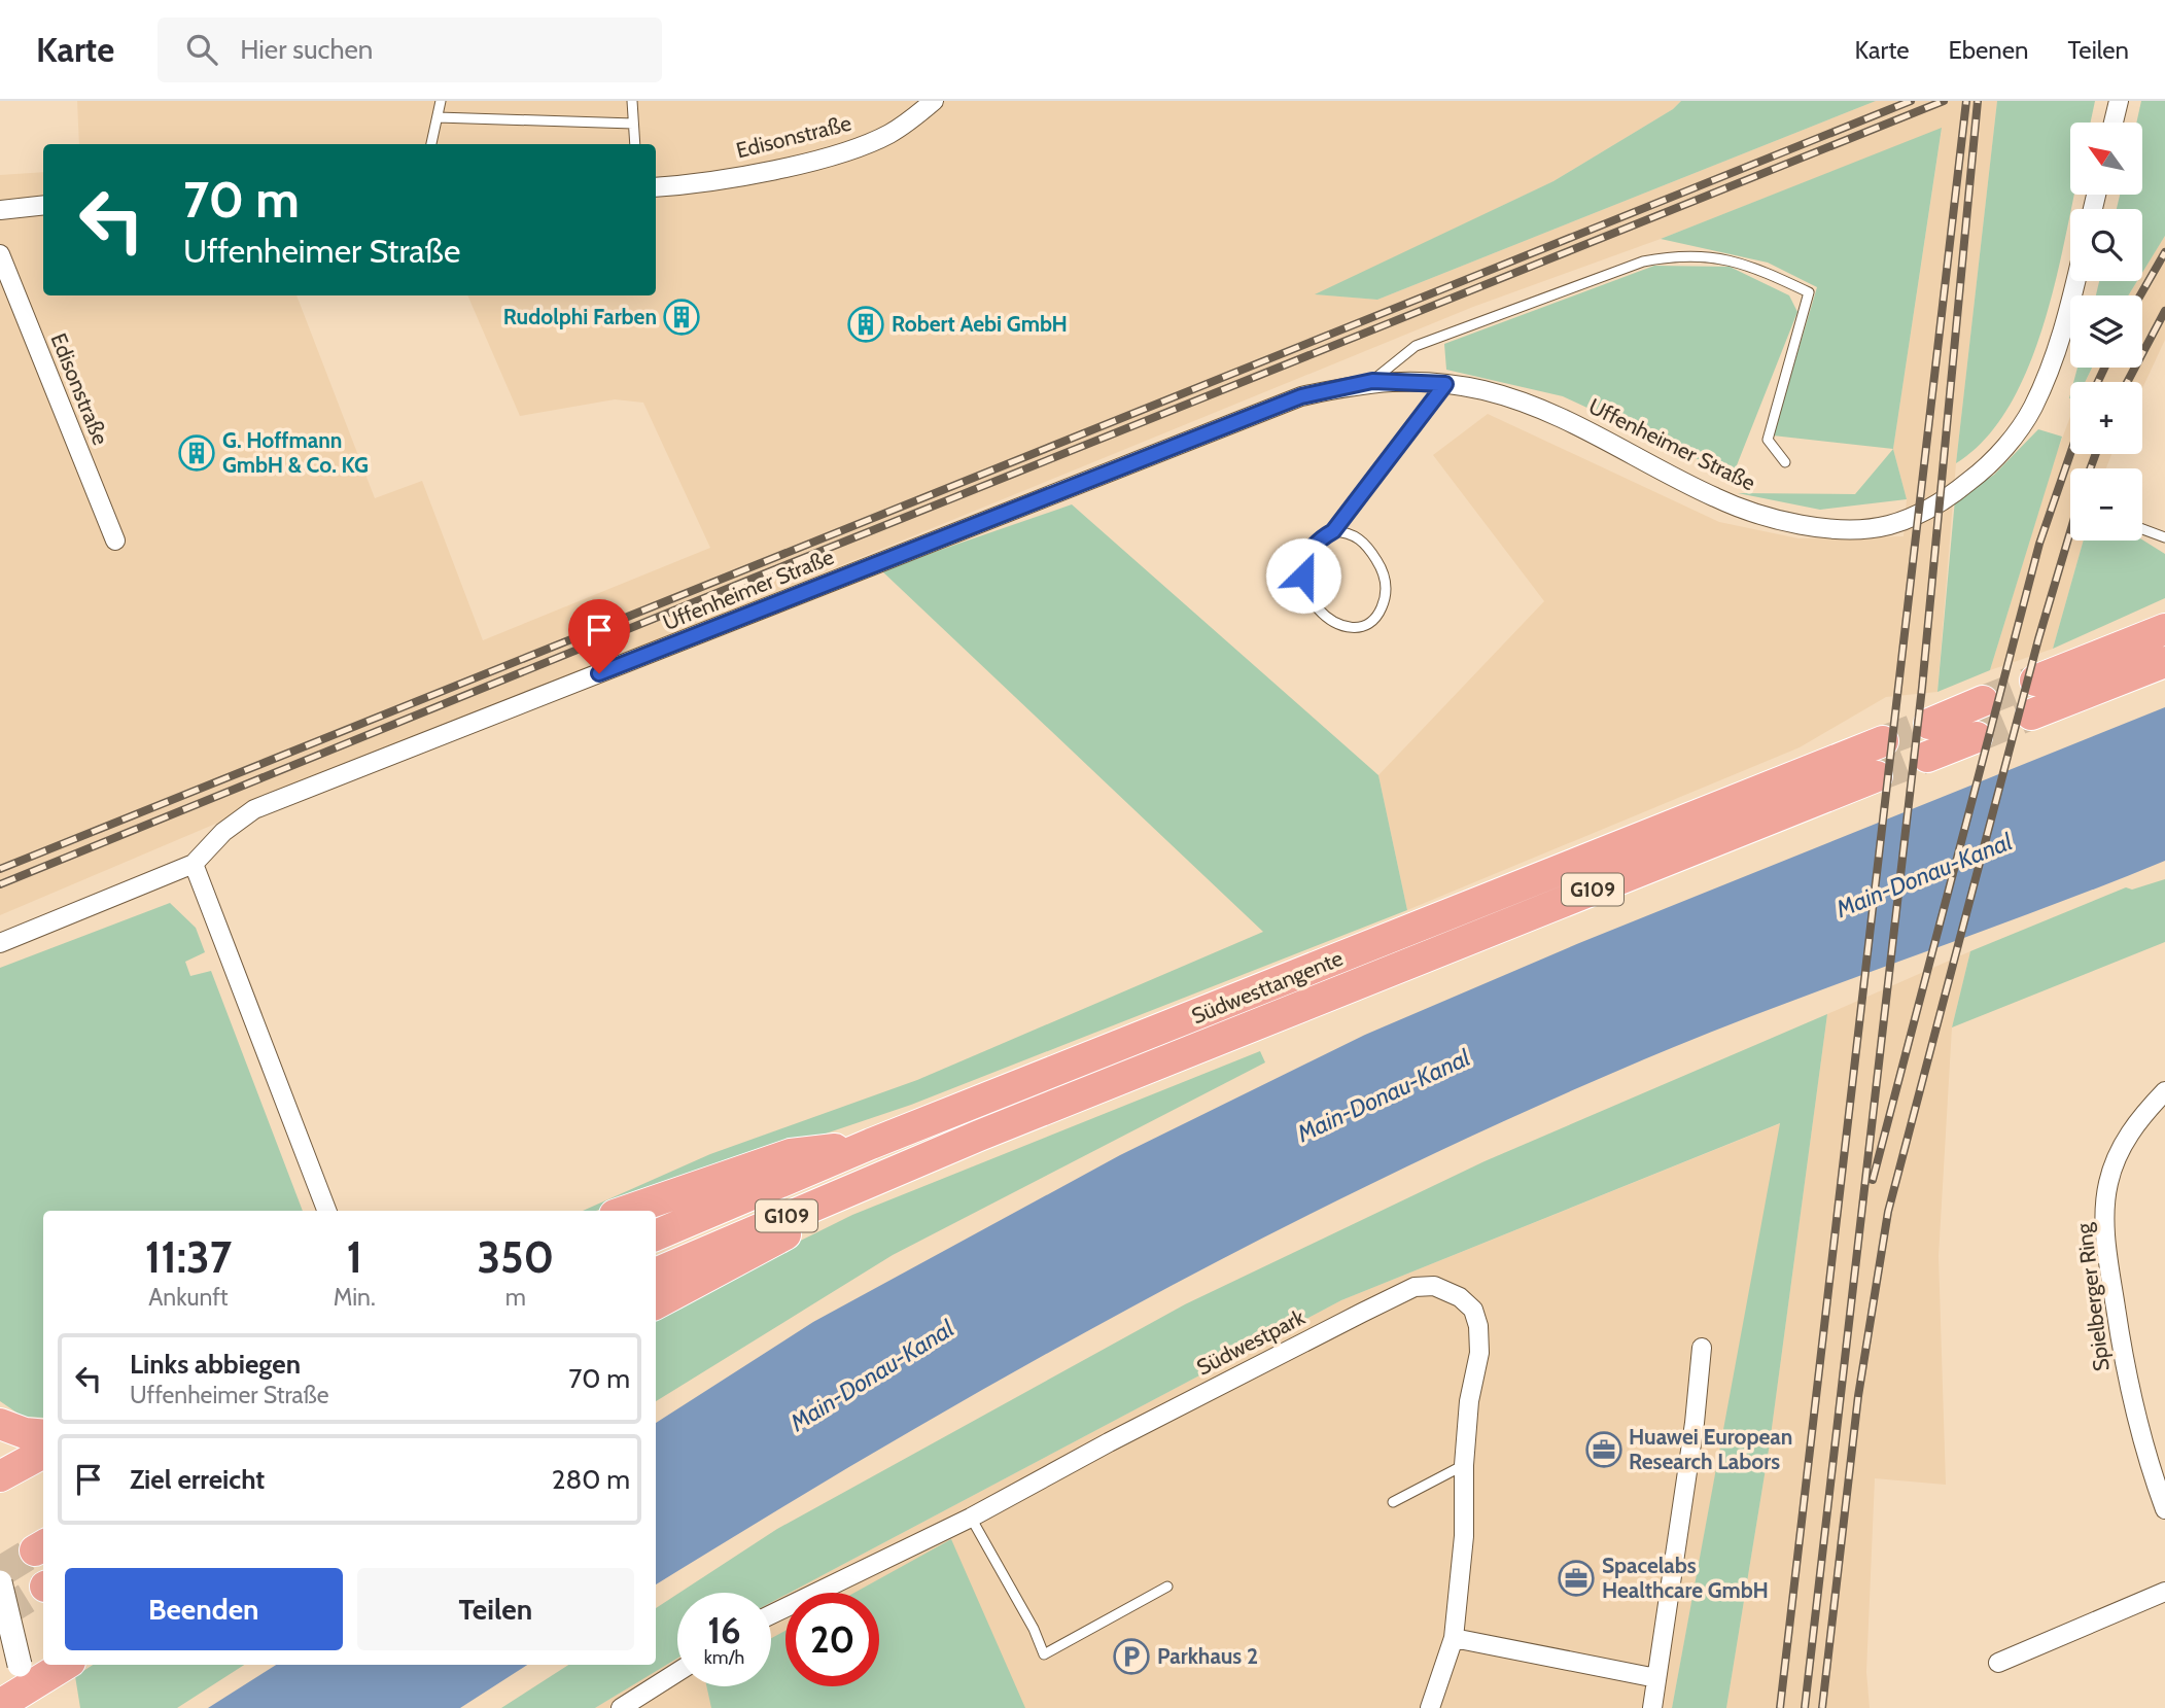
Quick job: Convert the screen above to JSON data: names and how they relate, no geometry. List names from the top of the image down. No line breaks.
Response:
{"streets":{"highway":["G109","Südwesttangente"],"street":["Edisonstraße","Uffenheimer Straße","Spielberger Ring","Südwestpark"]},"water":["Main-Donau-Kanal"],"places":{"building":["Rudolphi Farben","Robert Aebi GmbH","G. Hoffmann GmbH & Co. KG"],"office":["Huawei European Research Labors","Spacelabs Healthcare GmbH"],"parking":["Parkhaus 2"]},"north":"top left","page":{"header":"Karte","search":"Hier suchen","nav":["Karte","Ebenen","Teilen"],"map_buttons":["+","−"],"turn":["70 m","Uffenheimer Straße"],"eta":["11:37","Ankunft","1","Min.","350","m"],"list":[{"name":"Links abbiegen","note":"Uffenheimer Straße","value":"70 m"},{"name":"Ziel erreicht","value":"280 m"}],"buttons":["Beenden","Teilen"],"speed":"16 km/h","limit":"20"}}
